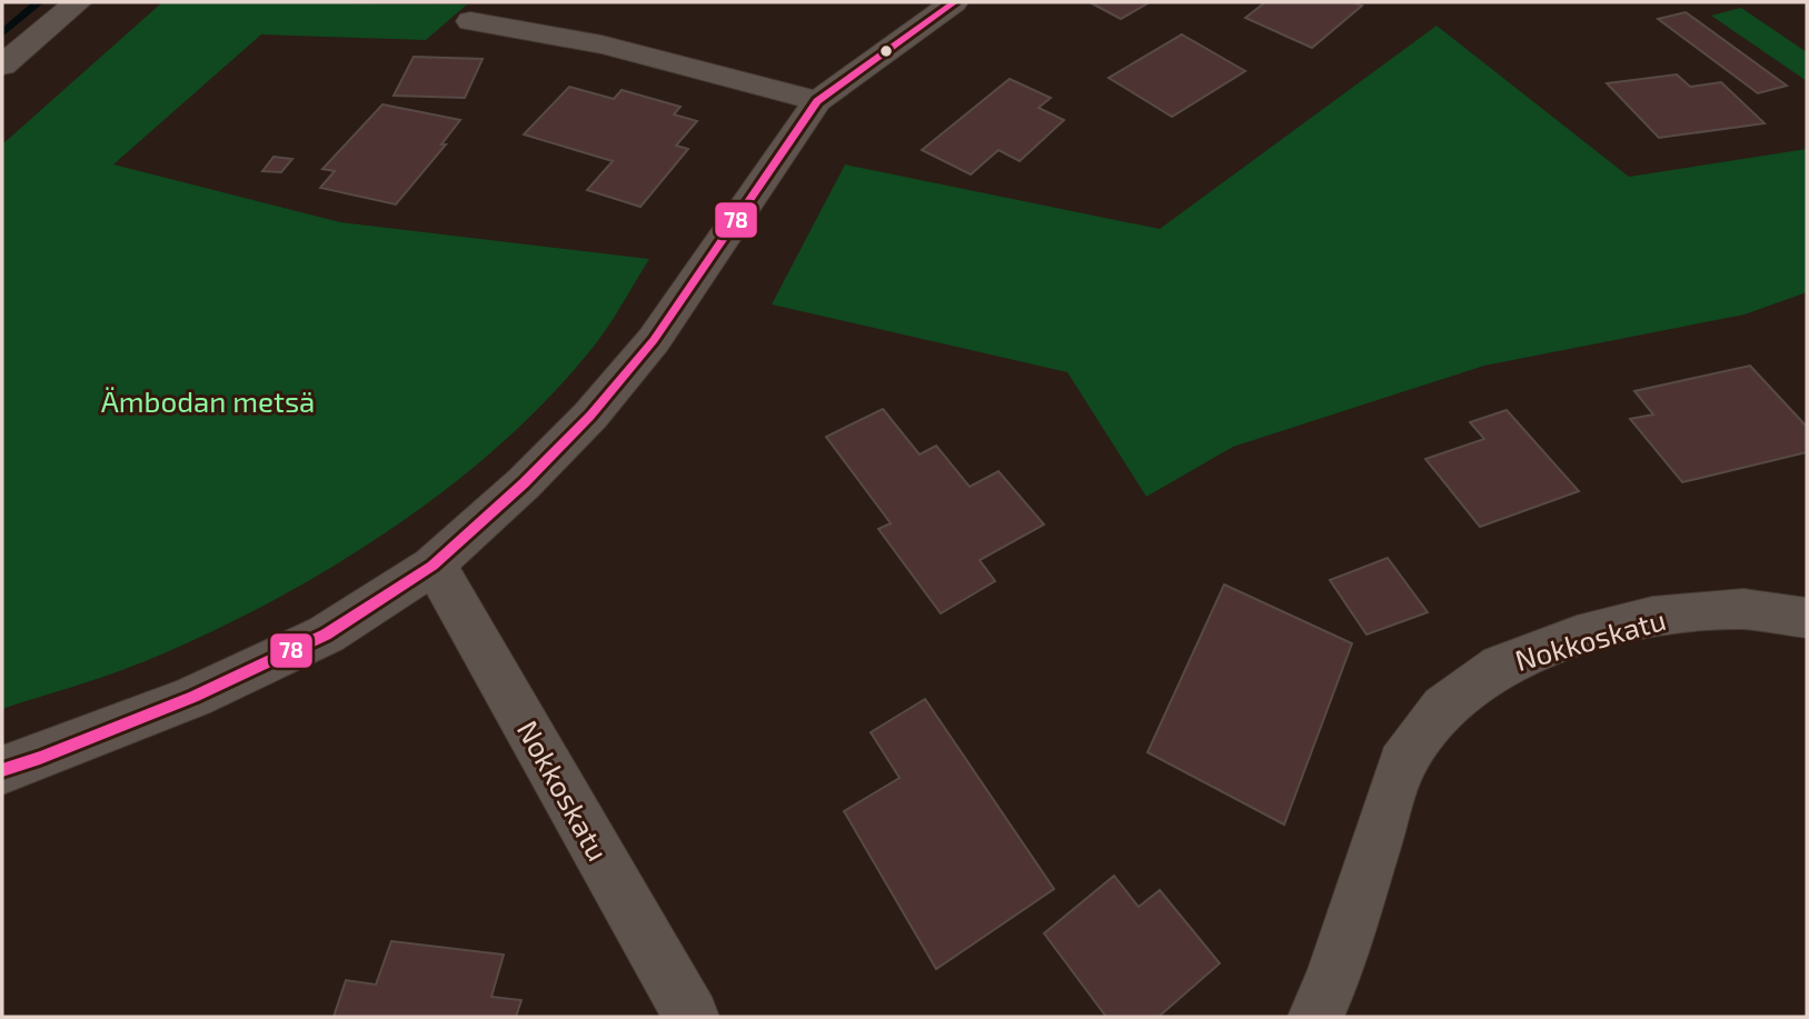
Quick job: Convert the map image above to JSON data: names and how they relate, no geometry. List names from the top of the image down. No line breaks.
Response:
{"streets":{"street":["Nokkoskatu"]},"parks":["Ämbodan metsä"],"lines":["transit line 78"]}
